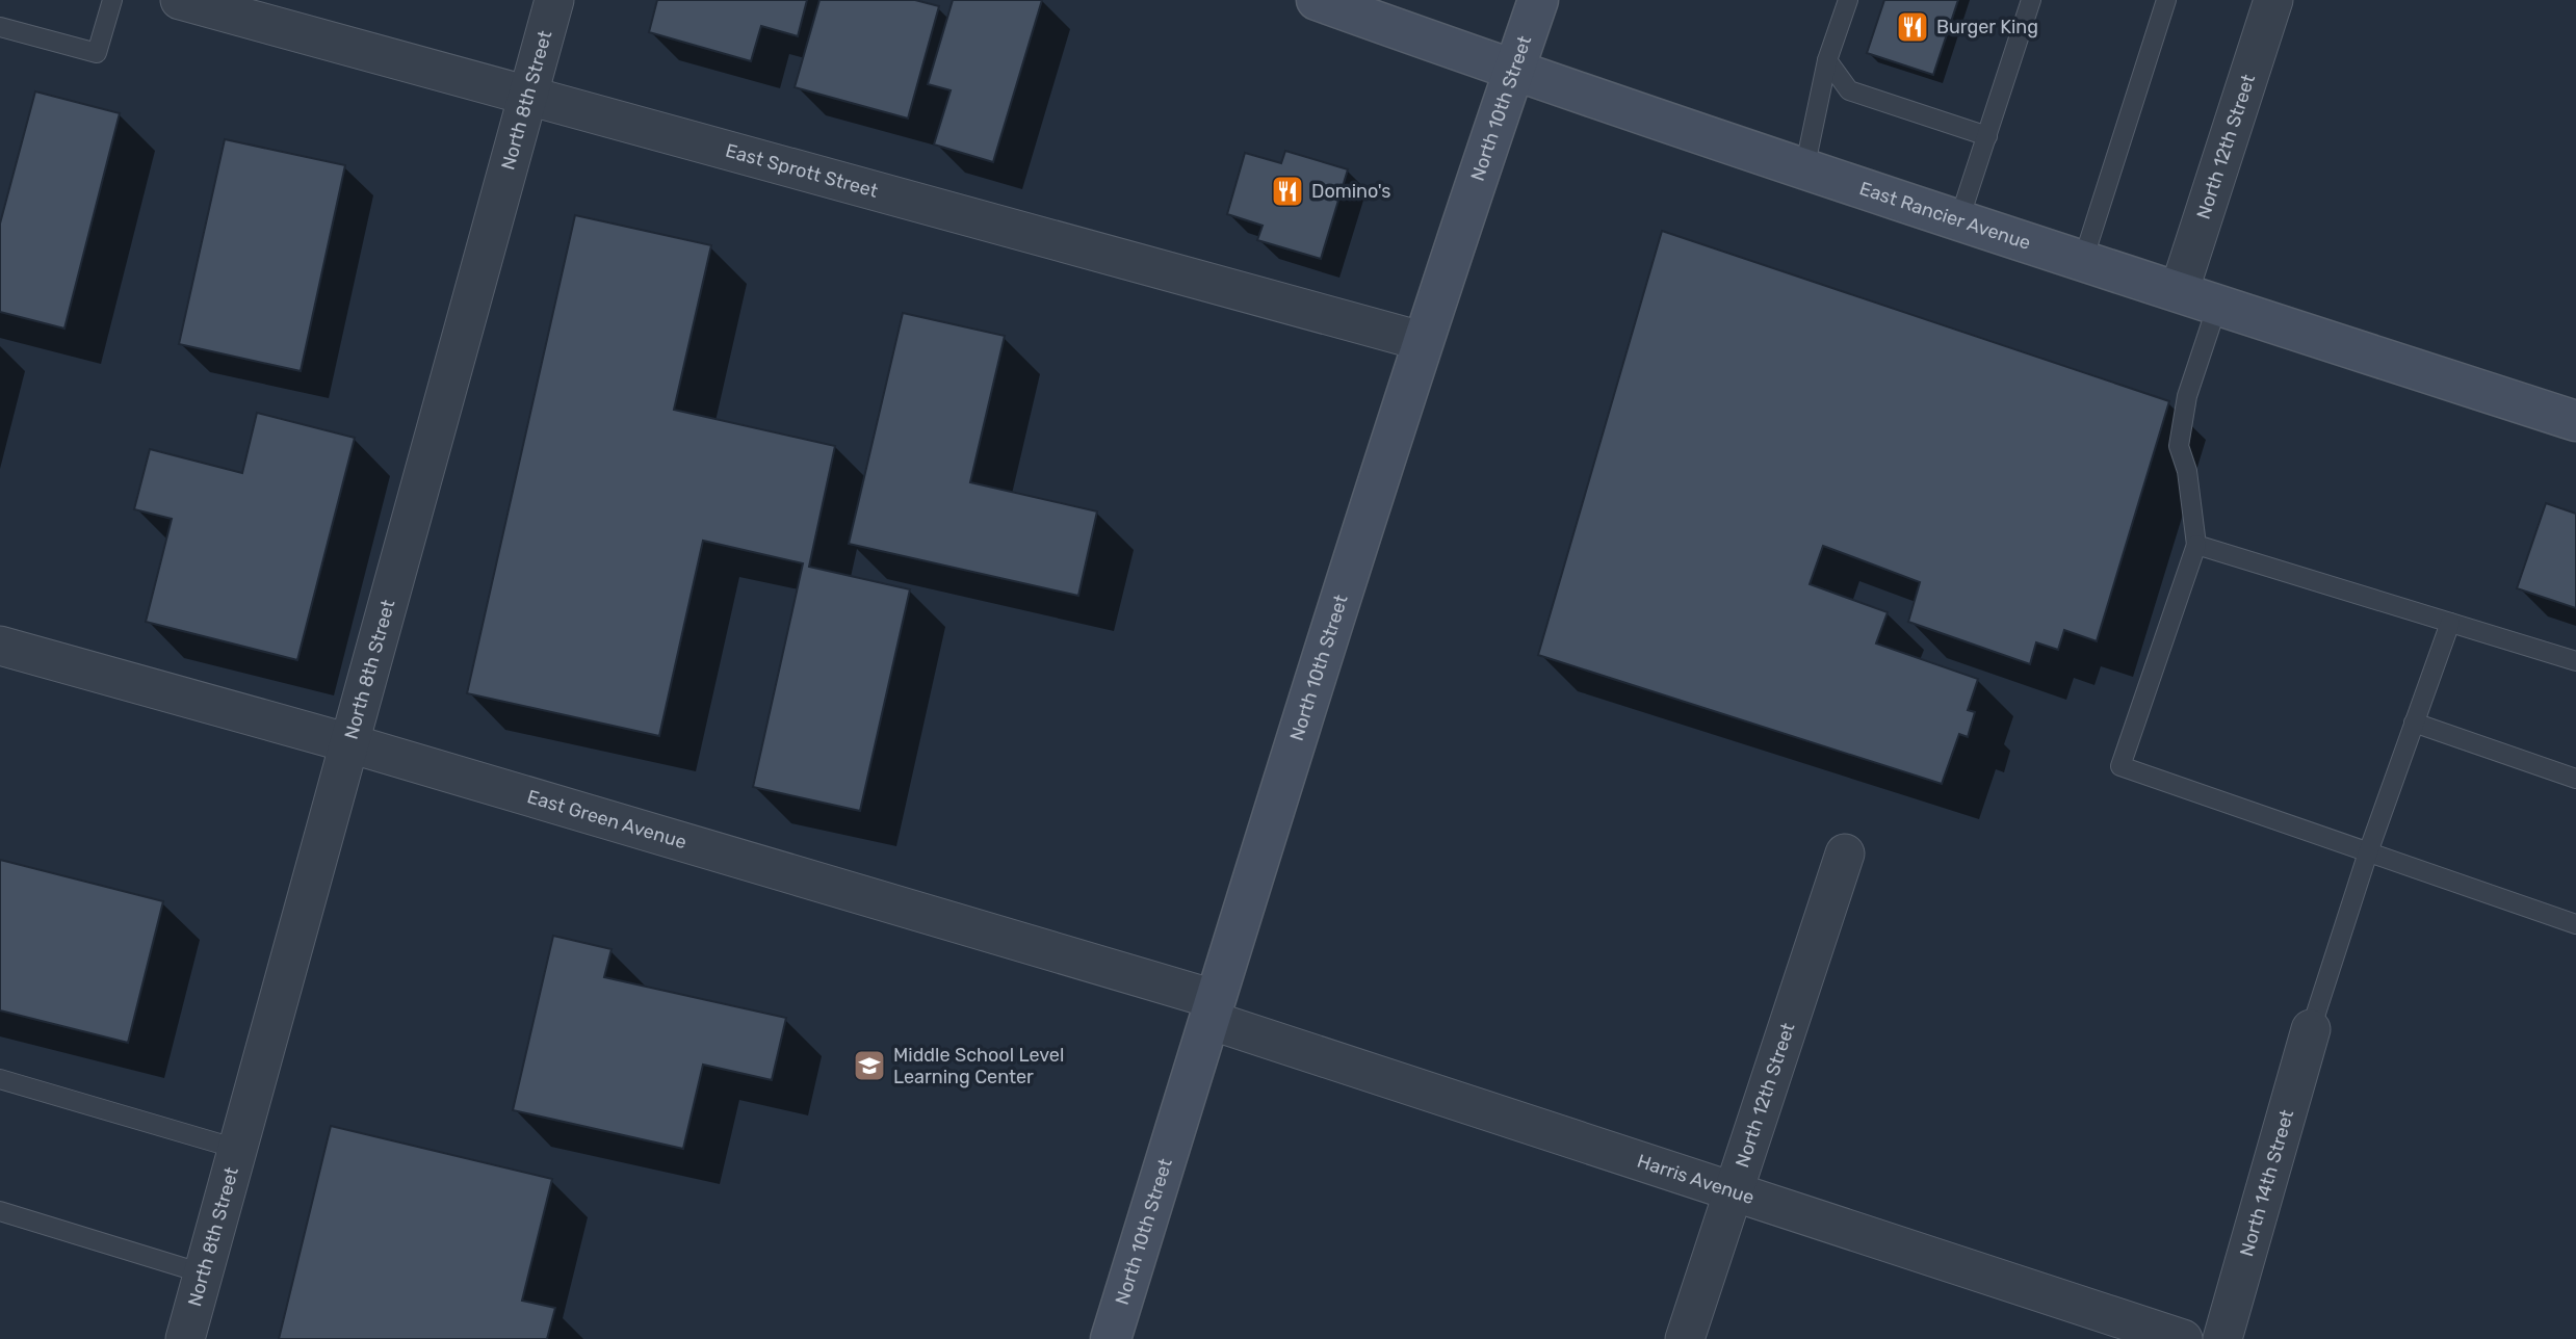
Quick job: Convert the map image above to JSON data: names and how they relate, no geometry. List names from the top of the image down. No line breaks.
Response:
{"streets":{"street":["North 8th Street","North 10th Street","North 12th Street","East Sprott Street","East Rancier Avenue","East Green Avenue","Harris Avenue","North 14th Street"]},"crossings":[["North 8th Street","East Sprott Street"],["North 8th Street","East Green Avenue"],["North 10th Street","East Sprott Street"],["North 10th Street","East Rancier Avenue"],["North 10th Street","East Green Avenue"],["North 10th Street","Harris Avenue"],["North 12th Street","East Rancier Avenue"],["North 12th Street","Harris Avenue"],["East Green Avenue","Harris Avenue"]],"places":{"restaurant":["Burger King","Domino's"],"school or university":["Middle School Level Learning Center"]}}
